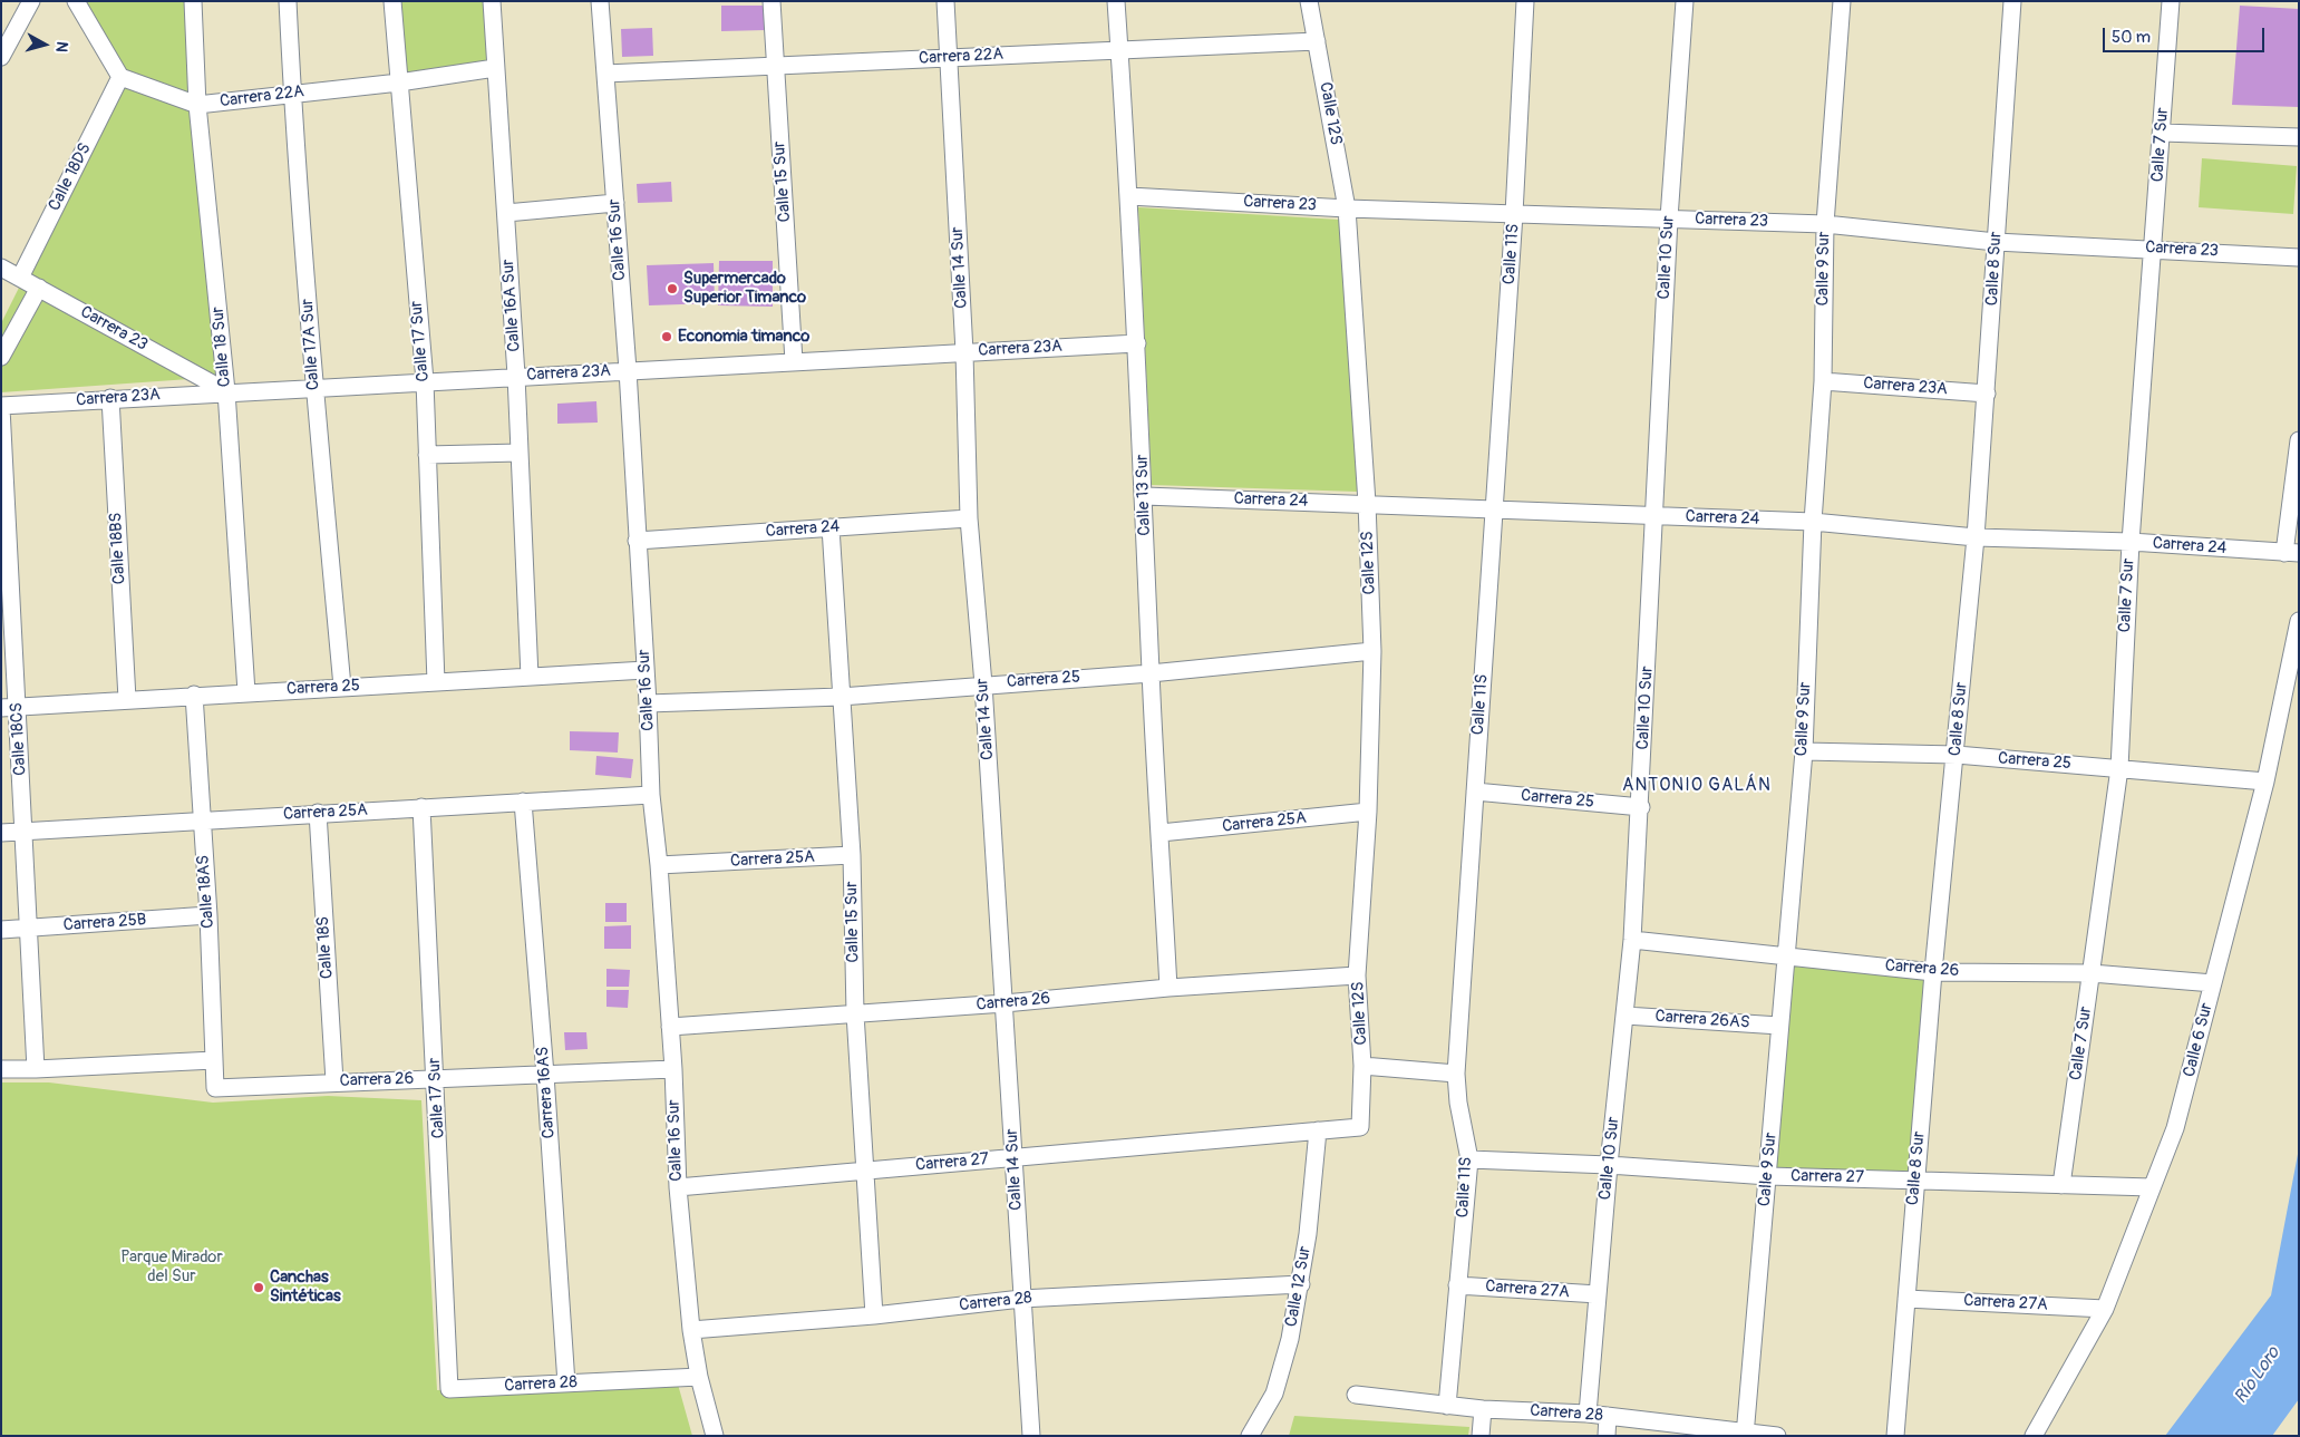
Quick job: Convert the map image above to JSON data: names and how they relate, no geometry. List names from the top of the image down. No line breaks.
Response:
{"streets":{"street":["Carrera 22A","Calle 12S","Calle 7 Sur","Calle 18DS","Calle 15 Sur","Carrera 23","Calle 16 Sur","Calle 11S","Calle 10 Sur","Calle 14 Sur","Calle 9 Sur","Calle 8 Sur","Calle 16A Sur","Calle 17 Sur","Calle 17A Sur","Calle 18 Sur","Carrera 23A","Calle 13 Sur","Carrera 24","Calle 18BS","Carrera 25","Calle 18CS","Carrera 25A","Calle 18AS","Carrera 25B","Calle 18S","Carrera 26","Carrera 26AS","Calle 6 Sur","Carrera 16AS","Carrera 27","Calle 12 Sur","Carrera 27A","Carrera 28"]},"crossings":[["Carrera 22A","Calle 12S"],["Carrera 22A","Calle 18DS"],["Carrera 22A","Calle 15 Sur"],["Carrera 22A","Calle 16 Sur"],["Carrera 22A","Calle 14 Sur"],["Carrera 22A","Calle 16A Sur"],["Carrera 22A","Calle 17 Sur"],["Carrera 22A","Calle 17A Sur"],["Carrera 22A","Calle 18 Sur"],["Carrera 22A","Calle 13 Sur"],["Calle 12S","Carrera 23"],["Calle 12S","Carrera 24"],["Calle 12S","Carrera 25"],["Calle 12S","Carrera 25A"],["Calle 12S","Carrera 26"],["Calle 12S","Carrera 27"],["Calle 7 Sur","Carrera 23"],["Calle 7 Sur","Carrera 24"],["Calle 7 Sur","Carrera 25"],["Calle 7 Sur","Carrera 26"],["Calle 7 Sur","Carrera 27"],["Calle 18DS","Carrera 23"],["Calle 15 Sur","Carrera 23A"],["Calle 15 Sur","Carrera 24"],["Calle 15 Sur","Carrera 25"],["Calle 15 Sur","Carrera 25A"],["Calle 15 Sur","Carrera 26"],["Calle 15 Sur","Carrera 27"],["Calle 15 Sur","Carrera 28"],["Carrera 23","Calle 11S"],["Carrera 23","Calle 10 Sur"],["Carrera 23","Calle 9 Sur"],["Carrera 23","Calle 8 Sur"],["Carrera 23","Calle 18 Sur"],["Carrera 23","Carrera 23A"],["Carrera 23","Calle 13 Sur"],["Calle 16 Sur","Carrera 23A"],["Calle 16 Sur","Carrera 24"],["Calle 16 Sur","Carrera 25"],["Calle 16 Sur","Carrera 25A"],["Calle 16 Sur","Carrera 26"],["Calle 16 Sur","Carrera 27"],["Calle 16 Sur","Carrera 28"],["Calle 11S","Carrera 24"],["Calle 11S","Carrera 25"],["Calle 11S","Carrera 27"],["Calle 11S","Carrera 27A"],["Calle 11S","Carrera 28"],["Calle 10 Sur","Carrera 24"],["Calle 10 Sur","Carrera 25"],["Calle 10 Sur","Carrera 26"],["Calle 10 Sur","Carrera 26AS"],["Calle 10 Sur","Carrera 27"],["Calle 10 Sur","Carrera 27A"],["Calle 10 Sur","Carrera 28"],["Calle 14 Sur","Carrera 23A"],["Calle 14 Sur","Carrera 24"],["Calle 14 Sur","Carrera 25"],["Calle 14 Sur","Carrera 26"],["Calle 14 Sur","Carrera 27"],["Calle 14 Sur","Carrera 28"],["Calle 9 Sur","Carrera 23A"],["Calle 9 Sur","Carrera 24"],["Calle 9 Sur","Carrera 25"],["Calle 9 Sur","Carrera 26"],["Calle 9 Sur","Carrera 26AS"],["Calle 9 Sur","Carrera 27"],["Calle 9 Sur","Carrera 28"],["Calle 8 Sur","Carrera 23A"],["Calle 8 Sur","Carrera 24"],["Calle 8 Sur","Carrera 25"],["Calle 8 Sur","Carrera 26"],["Calle 8 Sur","Carrera 27"],["Calle 8 Sur","Carrera 27A"],["Calle 16A Sur","Carrera 23A"],["Calle 16A Sur","Carrera 25"],["Calle 17 Sur","Carrera 23A"],["Calle 17 Sur","Carrera 25"],["Calle 17 Sur","Carrera 25A"],["Calle 17 Sur","Carrera 26"],["Calle 17 Sur","Carrera 28"],["Calle 17A Sur","Carrera 23A"],["Calle 17A Sur","Carrera 25"],["Calle 18 Sur","Carrera 23A"],["Calle 18 Sur","Carrera 25"],["Carrera 23A","Calle 13 Sur"],["Carrera 23A","Calle 18BS"],["Carrera 23A","Calle 18CS"],["Calle 13 Sur","Carrera 24"],["Calle 13 Sur","Carrera 25"],["Calle 13 Sur","Carrera 25A"],["Calle 13 Sur","Carrera 26"],["Calle 18BS","Carrera 25"],["Carrera 25","Calle 18CS"],["Carrera 25","Calle 18AS"],["Carrera 25","Calle 6 Sur"],["Calle 18CS","Carrera 25A"],["Calle 18CS","Carrera 25B"],["Carrera 25A","Calle 18AS"],["Carrera 25A","Calle 18S"],["Carrera 25A","Carrera 16AS"],["Calle 18AS","Carrera 25B"],["Calle 18AS","Carrera 26"],["Calle 18S","Carrera 26"],["Carrera 26","Calle 6 Sur"],["Carrera 26","Carrera 16AS"],["Calle 6 Sur","Carrera 27"],["Calle 6 Sur","Carrera 27A"],["Carrera 16AS","Carrera 28"],["Carrera 27","Calle 12 Sur"],["Calle 12 Sur","Carrera 28"]],"districts":["ANTONIO GALÁN"],"water":["Río Loro"],"parks":["Parque Mirador del Sur"],"places":["Supermercado Superior Timanco","Economia timanco","Canchas Sintéticas"],"scale_bar":"50 m","north":"right"}
